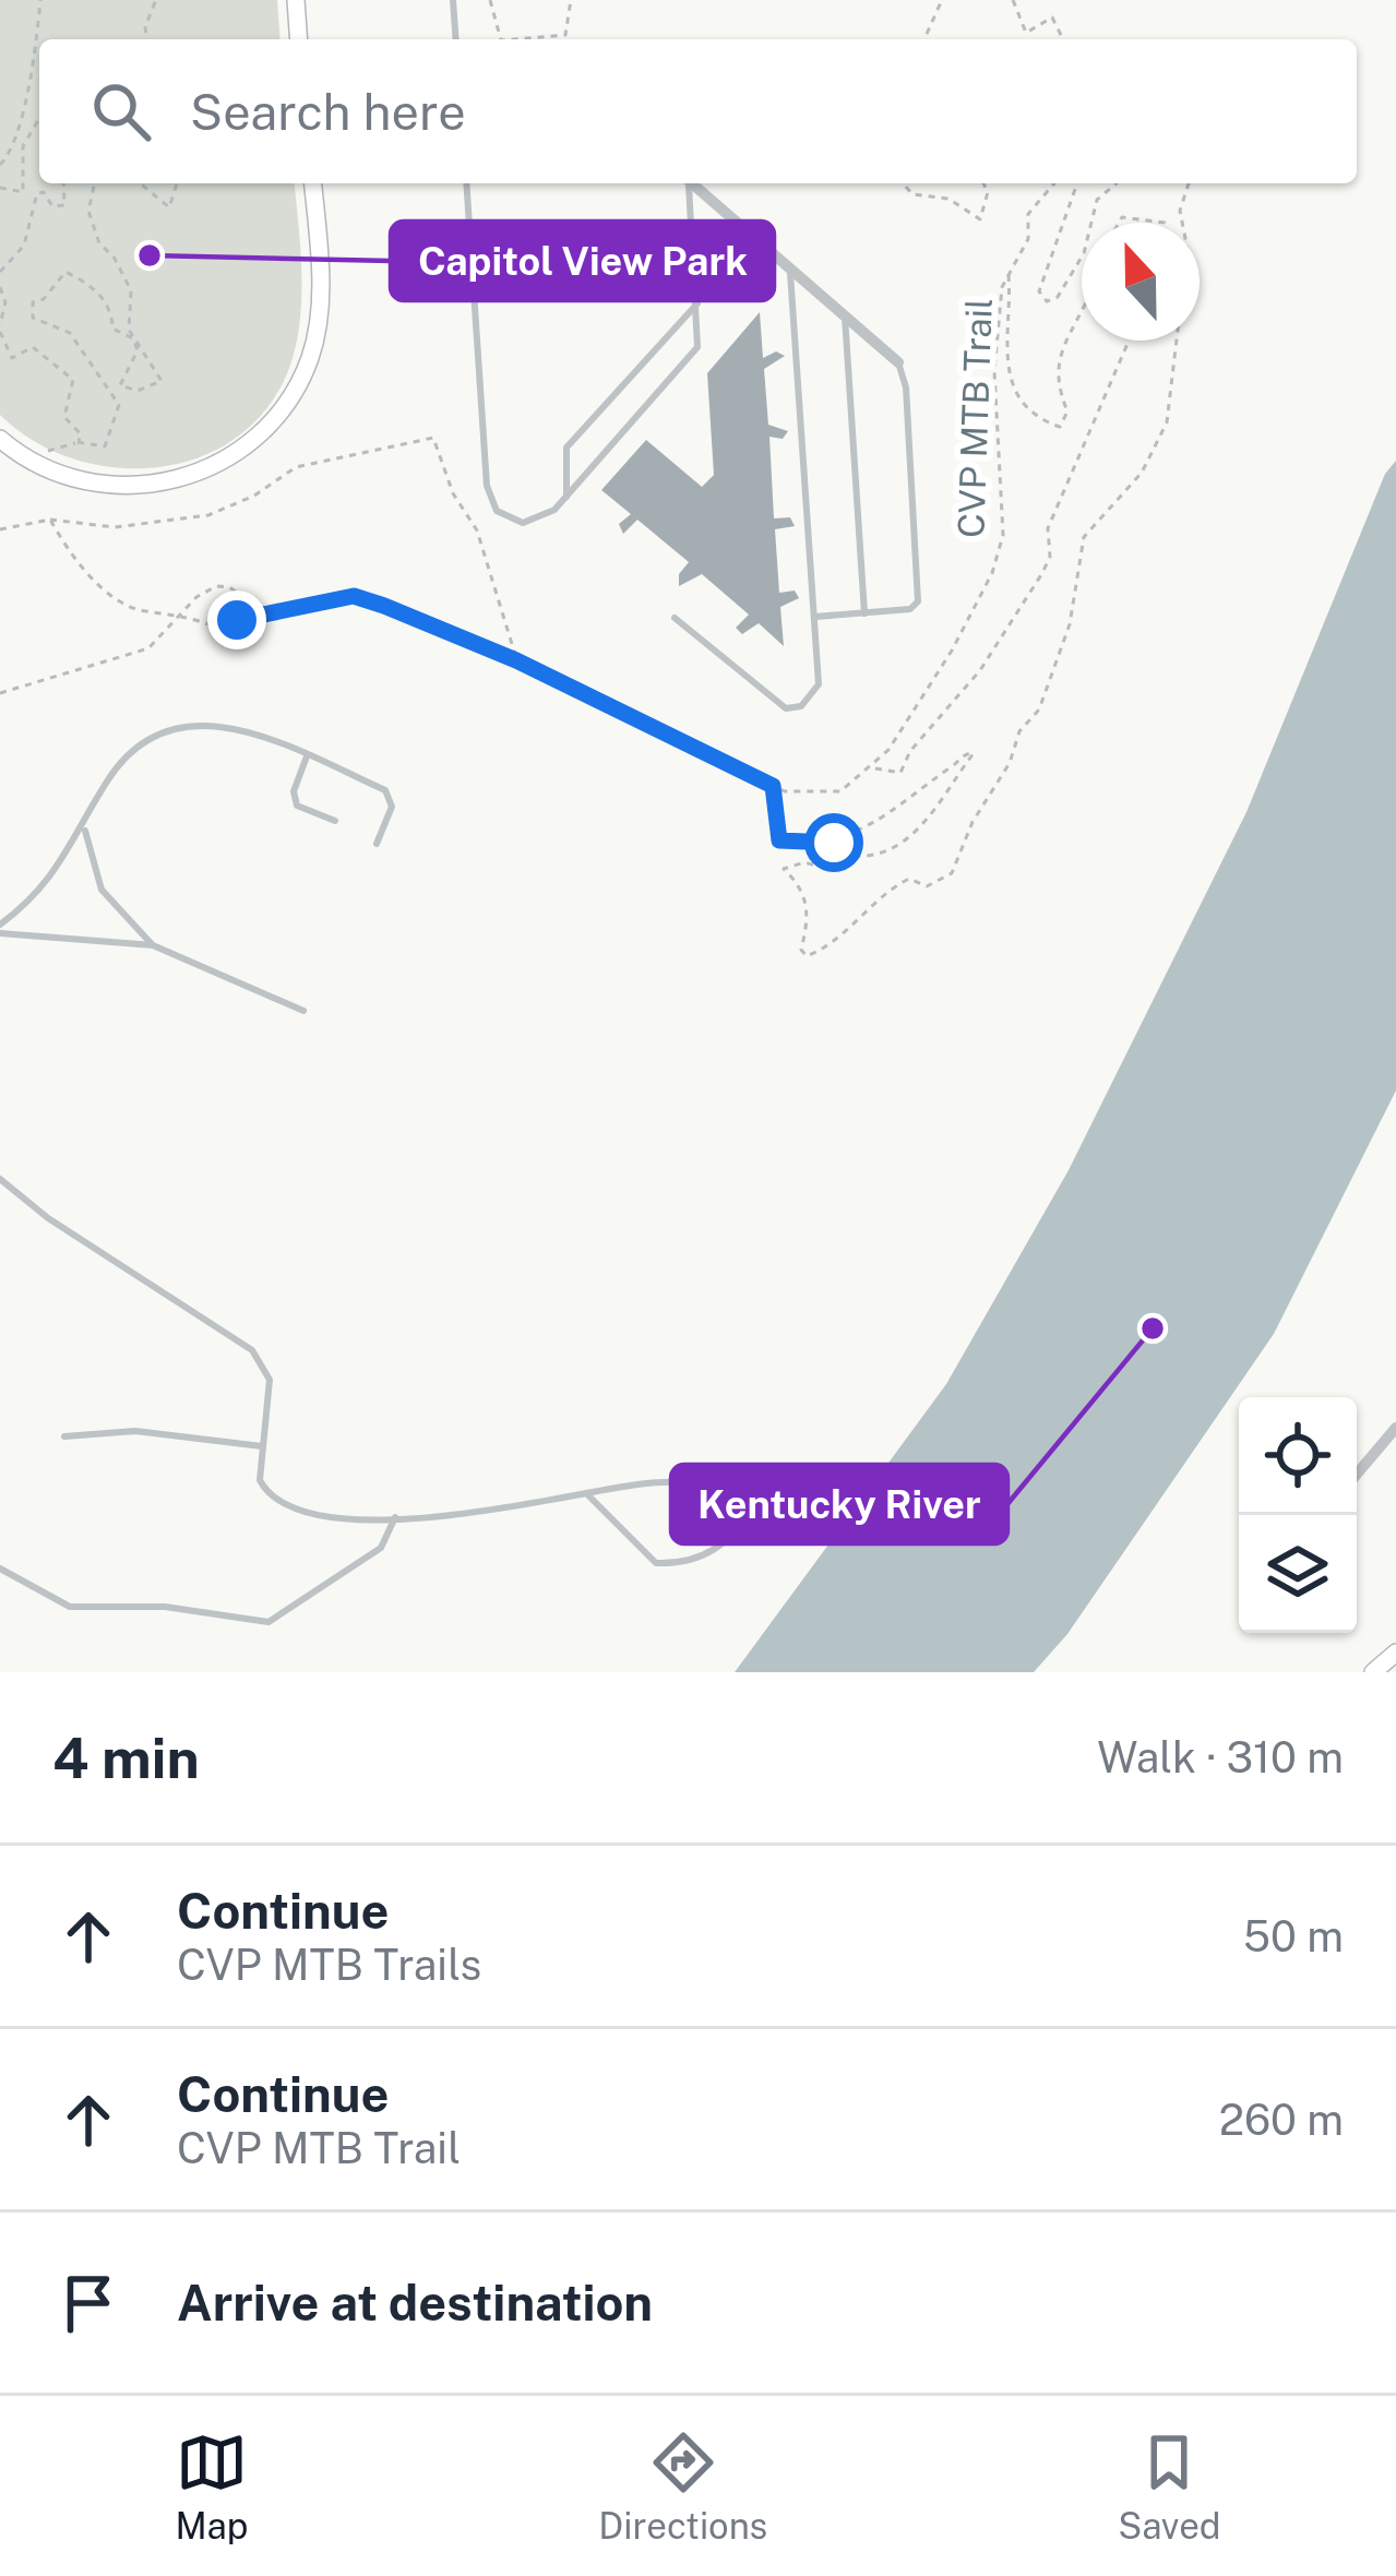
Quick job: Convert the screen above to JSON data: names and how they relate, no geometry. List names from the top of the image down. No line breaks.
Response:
{"streets":{"path":["CVP MTB Trail"]},"places":["Capitol View Park","Kentucky River"],"north":"top","page":{"search":"Search here","heading":["4 min","Walk · 310 m"],"list":[["Continue","CVP MTB Trails","50 m"],["Continue","CVP MTB Trail","260 m"],"Arrive at destination"],"nav":["Map","Directions","Saved"]}}
